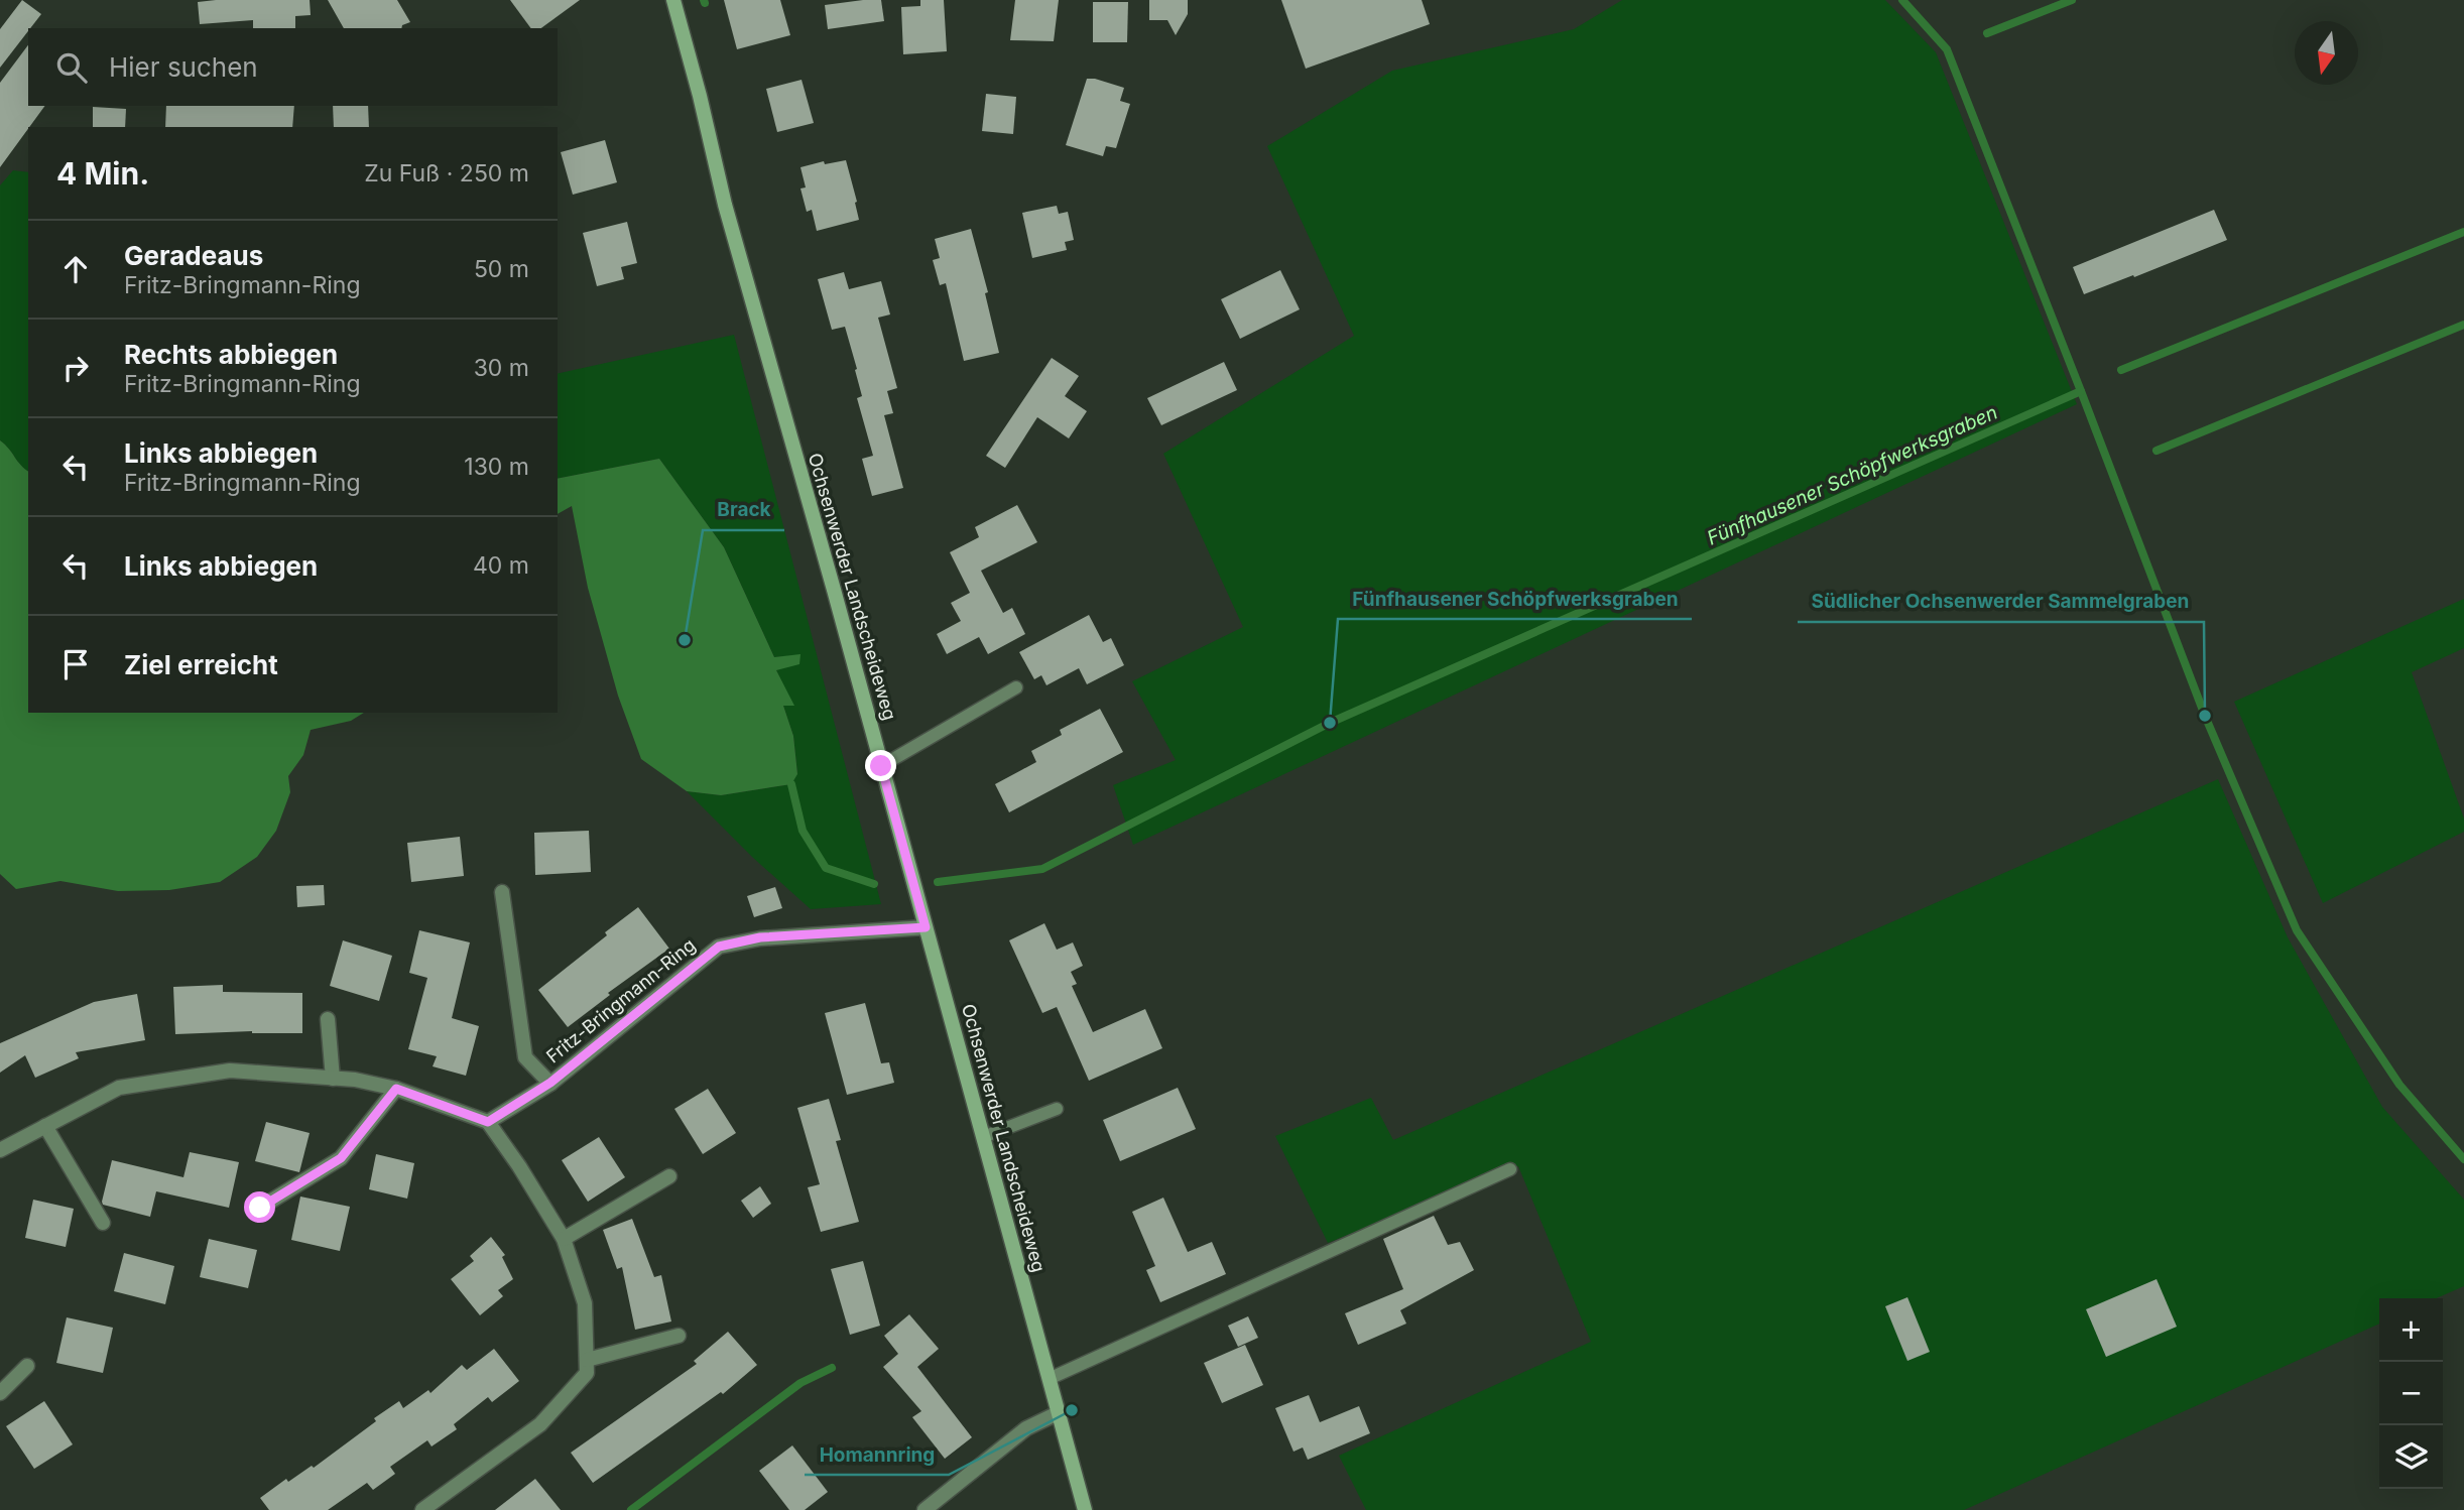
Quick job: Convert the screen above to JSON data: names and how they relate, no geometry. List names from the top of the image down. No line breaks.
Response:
{"streets":{"street":["Ochsenwerder Landscheideweg","Fritz-Bringmann-Ring"]},"crossings":[["Ochsenwerder Landscheideweg","Fritz-Bringmann-Ring"]],"water":["Fünfhausener Schöpfwerksgraben"],"places":["Brack","Südlicher Ochsenwerder Sammelgraben","Fünfhausener Schöpfwerksgraben","Homannring"],"north":"bottom","page":{"search":"Hier suchen","heading":["4 Min.","Zu Fuß · 250 m"],"list":[["Geradeaus","Fritz-Bringmann-Ring","50 m"],["Rechts abbiegen","Fritz-Bringmann-Ring","30 m"],["Links abbiegen","Fritz-Bringmann-Ring","130 m"],["Links abbiegen","40 m"],"Ziel erreicht"],"map_buttons":["+","−"]}}
